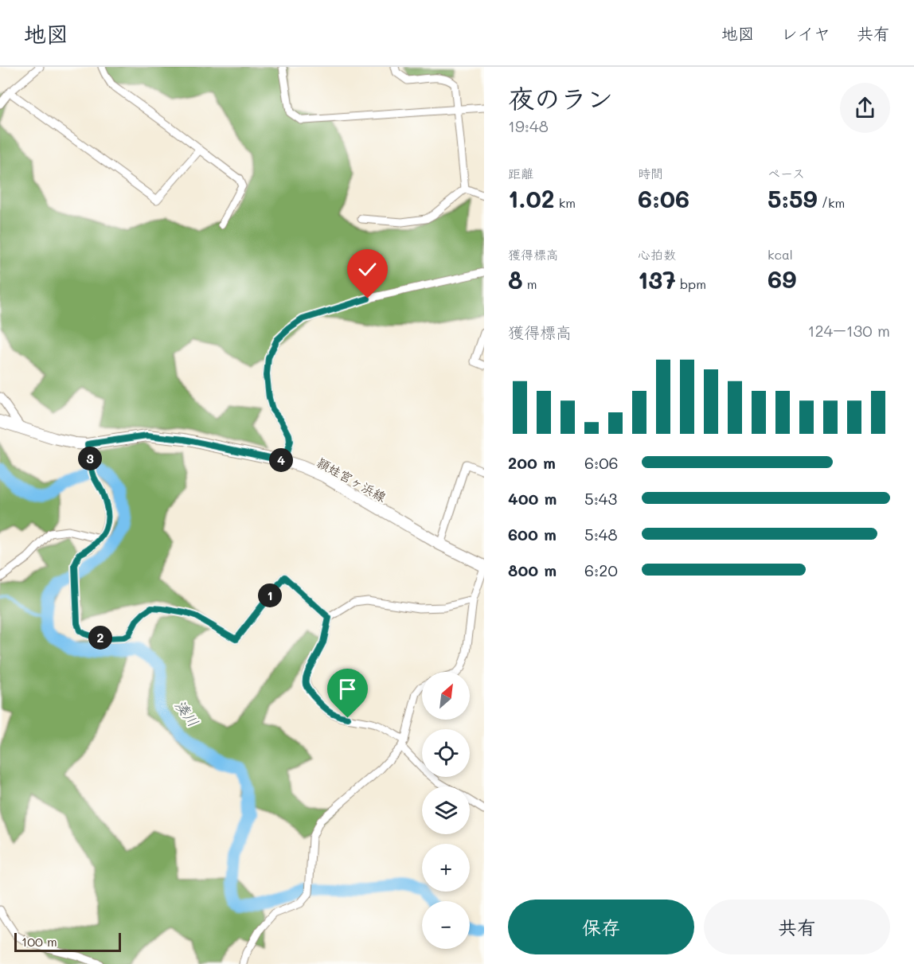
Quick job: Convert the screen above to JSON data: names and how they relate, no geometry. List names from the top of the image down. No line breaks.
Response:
{"streets":{"main road":["頴娃宮ヶ浜線"]},"water":["湊川"],"scale_bar":"100 m","north":"top right","page":{"header":"地図","nav":["地図","レイヤ","共有"],"heading":["夜のラン","19:48"],"stats":[["距離","1.02 km"],["時間","6:06"],["ペース","5:59 /km"],["獲得標高","8 m"],["心拍数","137 bpm"],["kcal","69"]],"chart":["獲得標高","124–130 m"],"list":[{"name":"200 m","note":"6:06"},{"name":"400 m","note":"5:43"},{"name":"600 m","note":"5:48"},{"name":"800 m","note":"6:20"}],"pins":["3","4","1","2"],"map_buttons":["+","−"],"buttons":["保存","共有"],"scale":"100 m"}}
